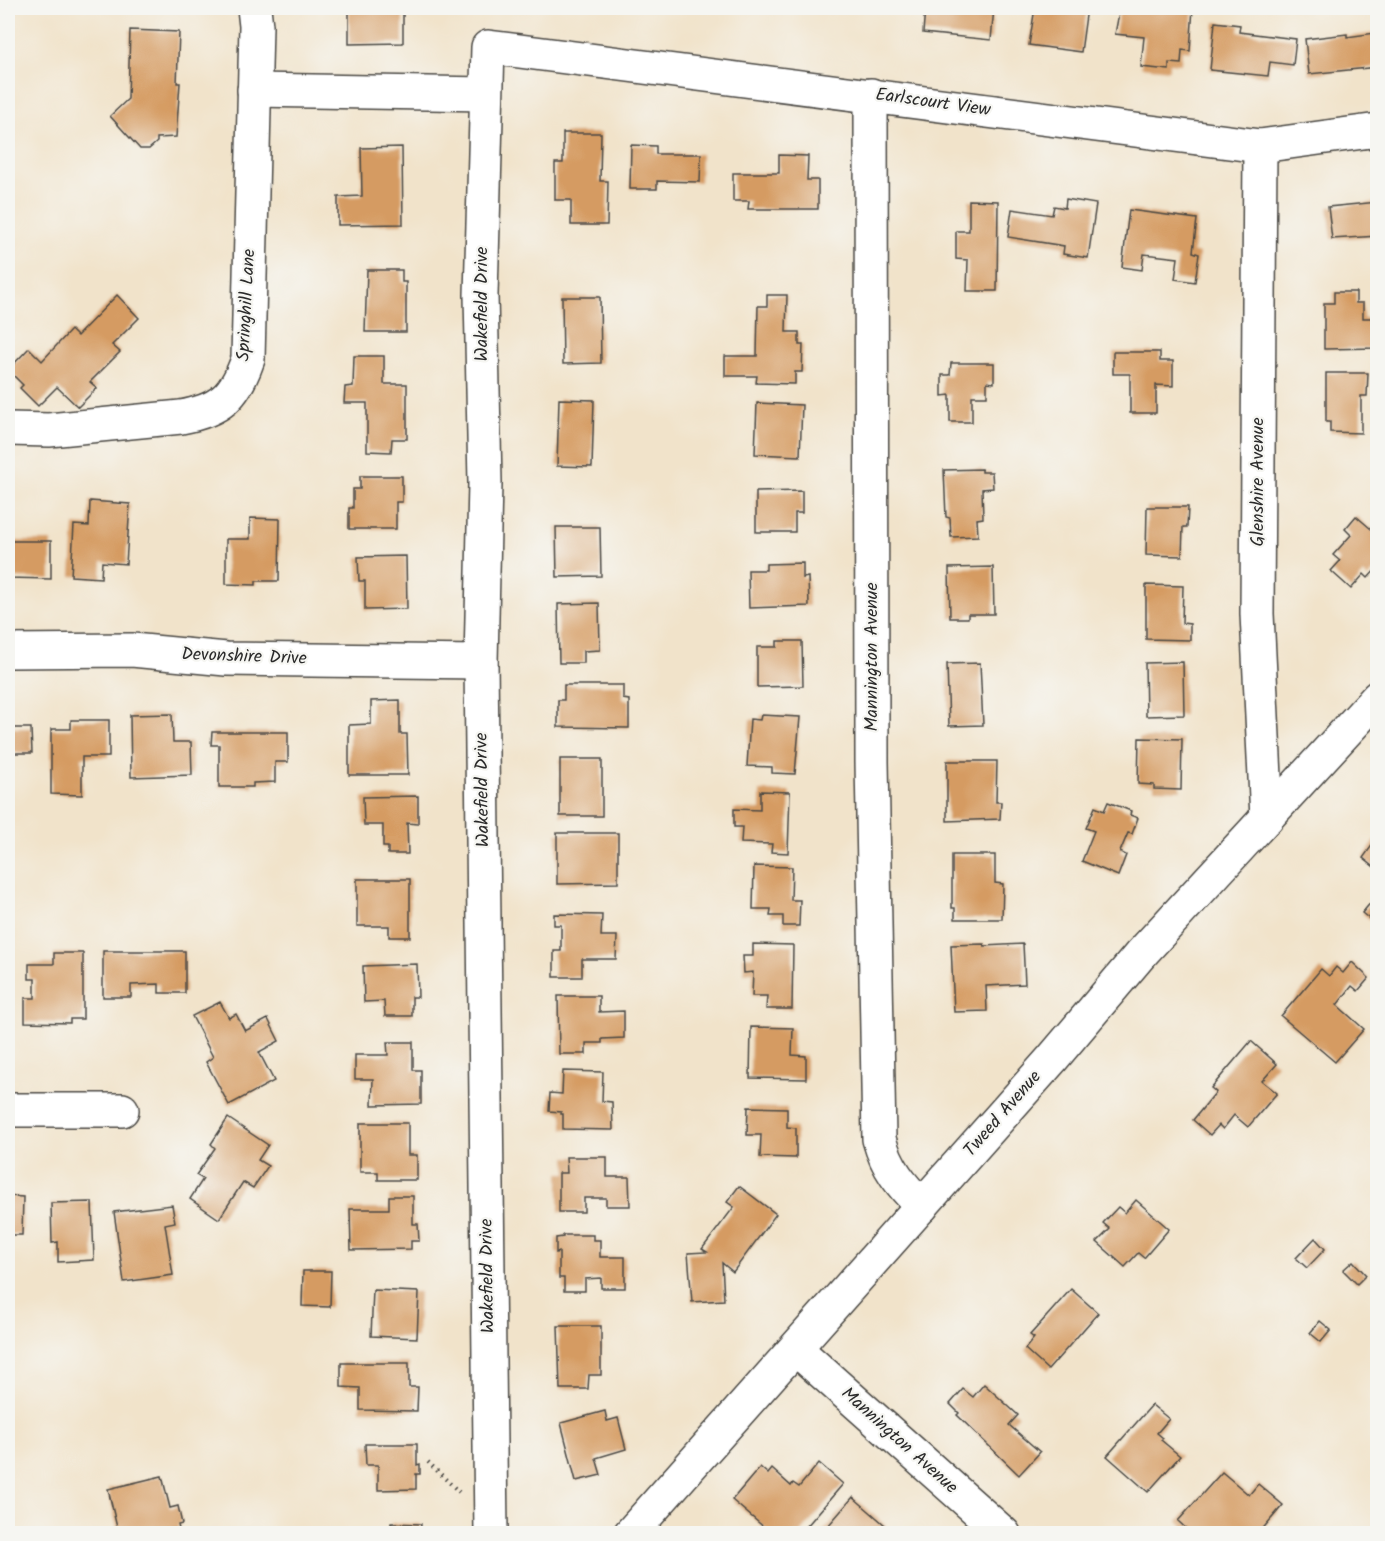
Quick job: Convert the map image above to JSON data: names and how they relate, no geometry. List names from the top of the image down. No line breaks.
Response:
{"streets":{"street":["Earlscourt View","Wakefield Drive","Springhill Lane","Glenshire Avenue","Devonshire Drive","Mannington Avenue","Tweed Avenue"]},"crossings":[["Earlscourt View","Wakefield Drive"],["Earlscourt View","Glenshire Avenue"],["Earlscourt View","Mannington Avenue"],["Wakefield Drive","Devonshire Drive"],["Glenshire Avenue","Tweed Avenue"],["Mannington Avenue","Tweed Avenue"]]}
